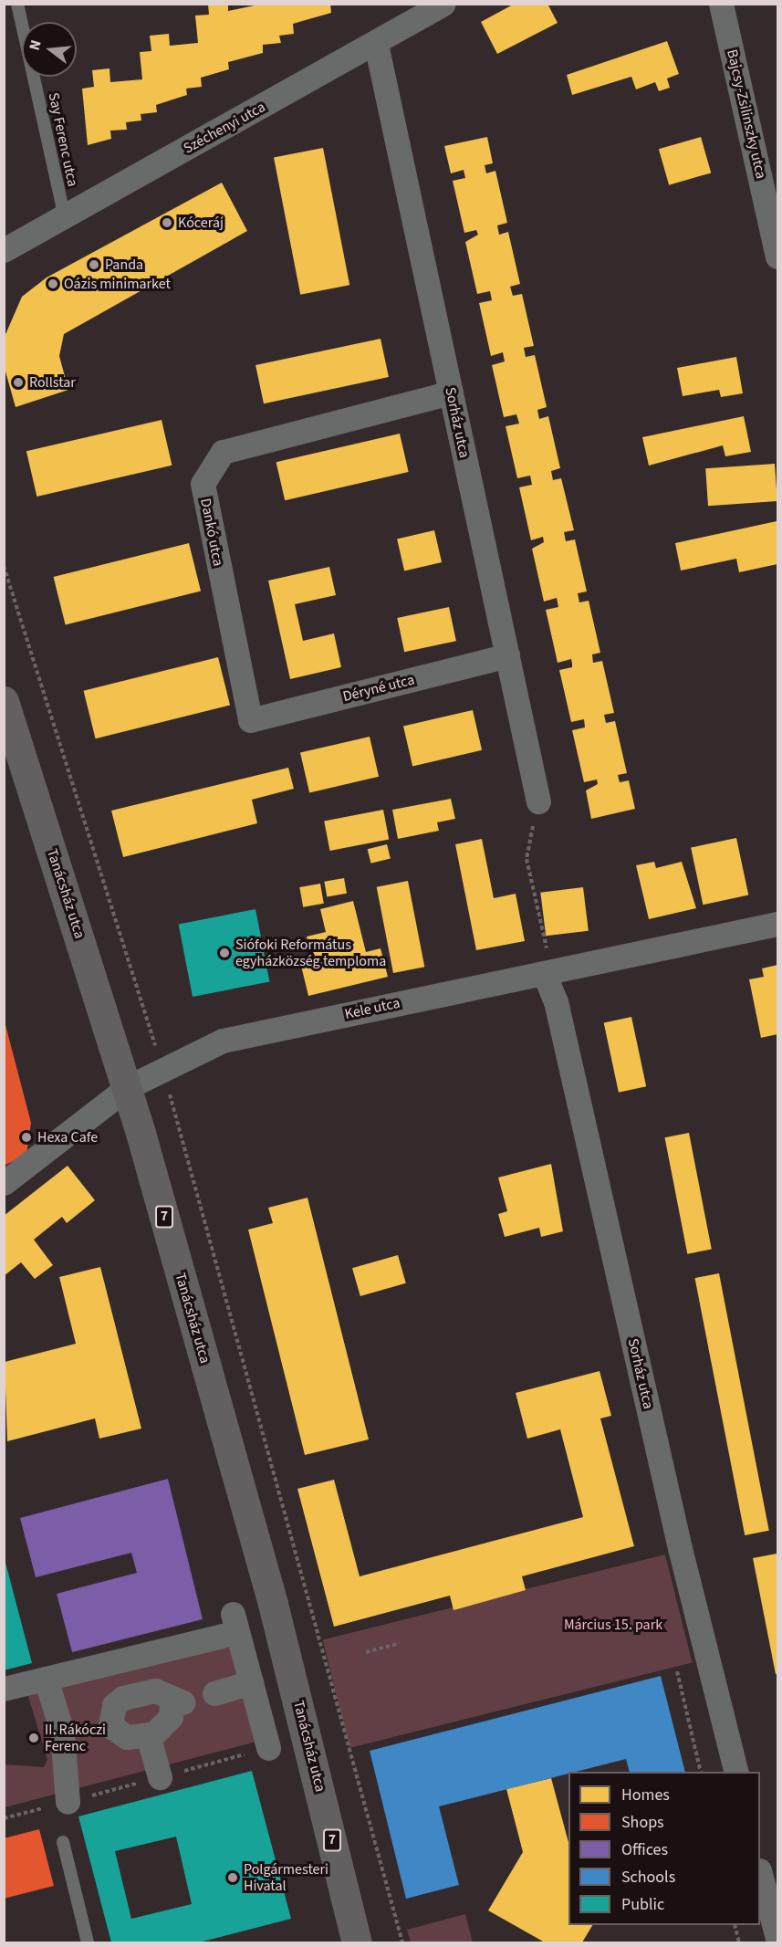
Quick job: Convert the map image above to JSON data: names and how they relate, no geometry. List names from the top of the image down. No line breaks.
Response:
{"streets":{"main road":["Tanácsház utca","7"],"street":["Bajcsy-Zsilinszky utca","Széchenyi utca","Sorház utca","Dankó utca","Déryné utca","Kele utca"],"lane":["Say Ferenc utca"]},"crossings":[["Széchenyi utca","Say Ferenc utca"],["Széchenyi utca","Sorház utca"],["Sorház utca","Dankó utca"],["Sorház utca","Déryné utca"],["Sorház utca","Kele utca"],["Dankó utca","Déryné utca"],["Tanácsház utca","Kele utca"]],"parks":["Március 15. park"],"places":["Kóceráj","Panda","Oázis minimarket","Rollstar","Siófoki Református egyházközség temploma","Hexa Cafe","II. Rákóczi Ferenc","Polgármesteri Hivatal"],"legend":["Homes","Shops","Offices","Schools","Public"],"north":"left"}
